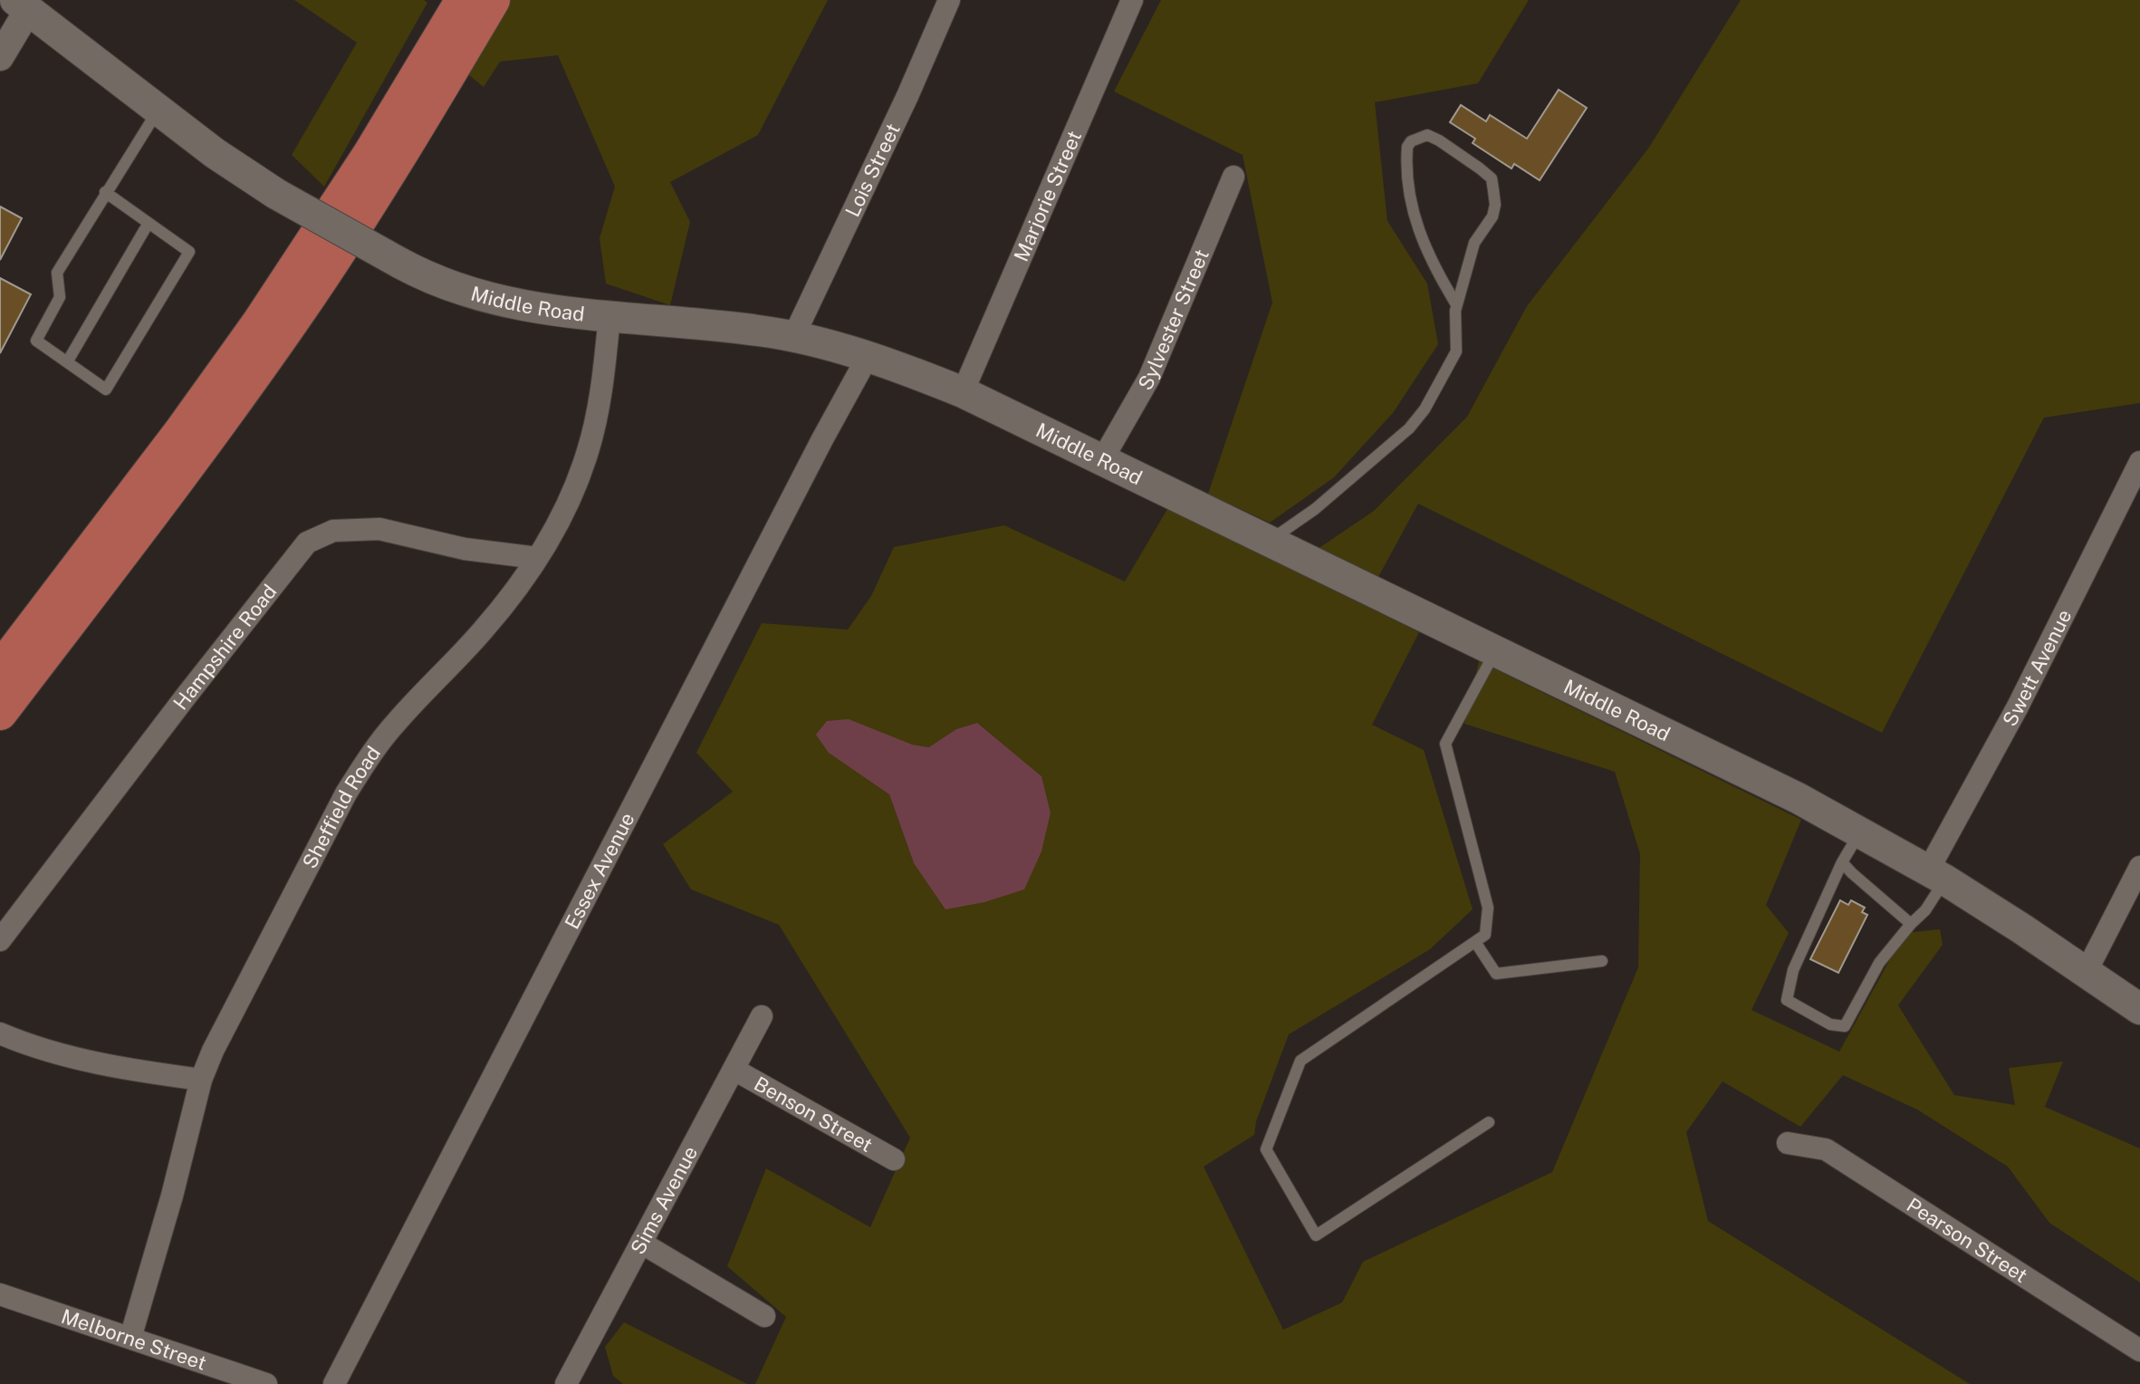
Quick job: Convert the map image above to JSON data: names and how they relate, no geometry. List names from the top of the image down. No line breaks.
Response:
{"streets":{"main road":["Middle Road"],"street":["Lois Street","Marjorie Street","Sylvester Street","Hampshire Road","Swett Avenue","Sheffield Road","Essex Avenue","Benson Street","Sims Avenue","Pearson Street","Melborne Street"]},"crossings":[["Lois Street","Middle Road"],["Marjorie Street","Middle Road"],["Middle Road","Sylvester Street"],["Middle Road","Swett Avenue"],["Middle Road","Sheffield Road"],["Middle Road","Essex Avenue"],["Hampshire Road","Sheffield Road"],["Sheffield Road","Melborne Street"],["Benson Street","Sims Avenue"]]}
